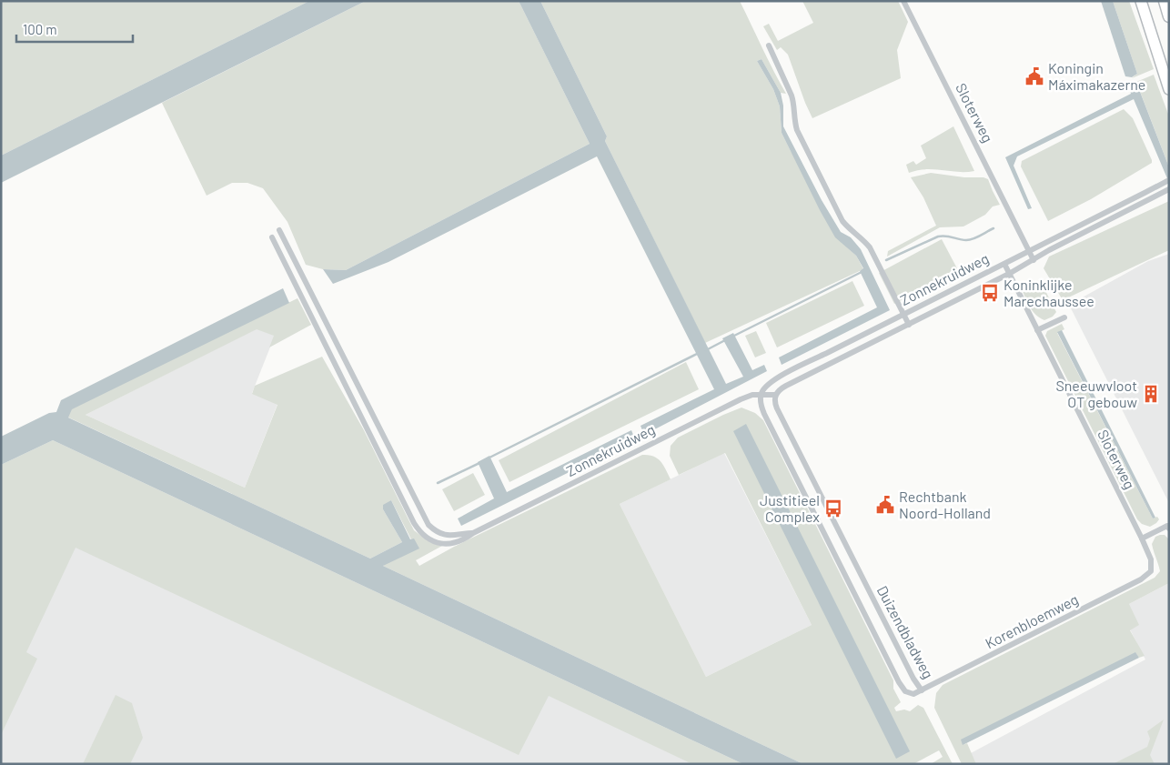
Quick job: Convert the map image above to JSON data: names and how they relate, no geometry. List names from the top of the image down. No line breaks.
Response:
{"streets":{"street":["Sloterweg","Zonnekruidweg","Korenbloemweg","Duizendbladweg"]},"crossings":[["Sloterweg","Zonnekruidweg"],["Sloterweg","Korenbloemweg"],["Zonnekruidweg","Duizendbladweg"],["Korenbloemweg","Duizendbladweg"]],"places":{"public building":["Koningin Máximakazerne","Rechtbank Noord-Holland"],"bus stop":["Koninklijke Marechaussee","Justitieel Complex"],"building":["Sneeuwvloot OT gebouw"]},"scale_bar":"100 m"}
